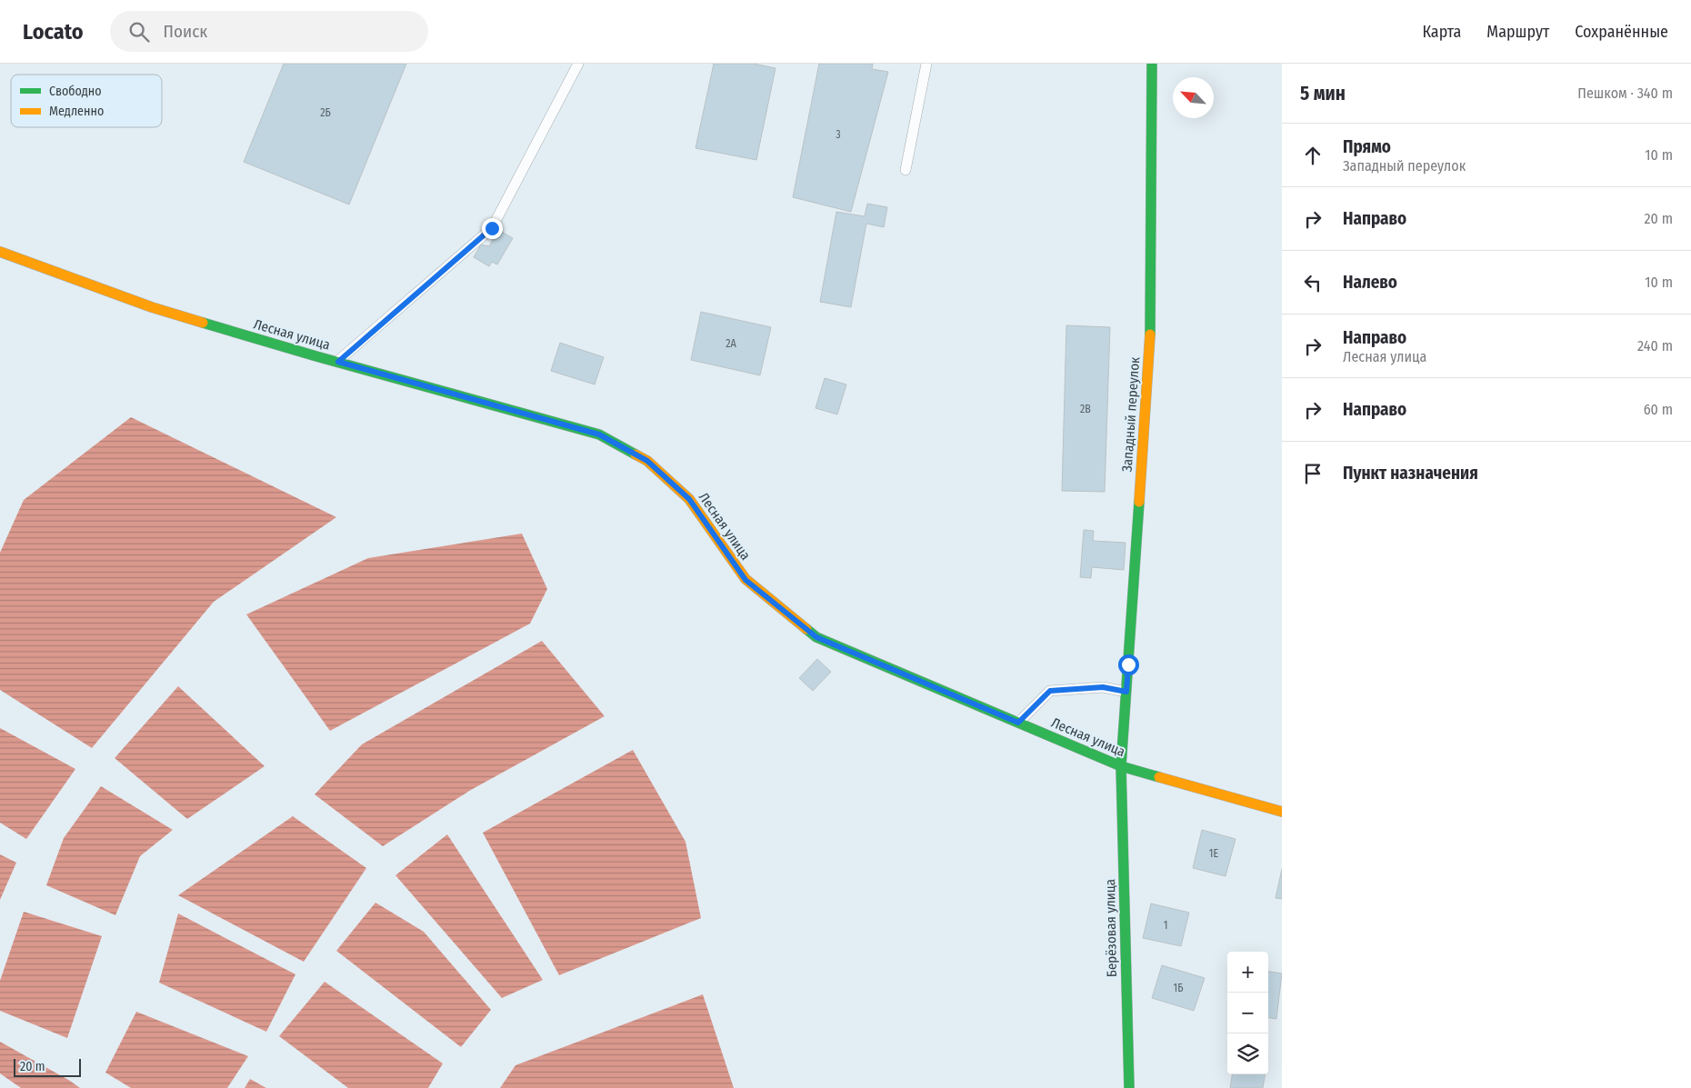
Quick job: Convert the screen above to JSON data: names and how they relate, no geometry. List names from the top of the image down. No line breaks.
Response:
{"streets":{"street":["Лесная улица","Западный переулок","Берёзовая улица"]},"crossings":[["Лесная улица","Западный переулок"],["Лесная улица","Берёзовая улица"],["Западный переулок","Берёзовая улица"]],"house_numbers":["2Б","3","2А","2В","1Е","1","1Б"],"legend":["Свободно","Медленно"],"scale_bar":"20 m","north":"top left","page":{"header":"Locato","search":"Поиск","nav":["Карта","Маршрут","Сохранённые"],"heading":["5 мин","Пешком · 340 m"],"list":[["Прямо","Западный переулок","10 m"],["Направо","20 m"],["Налево","10 m"],["Направо","Лесная улица","240 m"],["Направо","60 m"],"Пункт назначения"],"map_buttons":["+","−"],"scale":"20 m"}}
